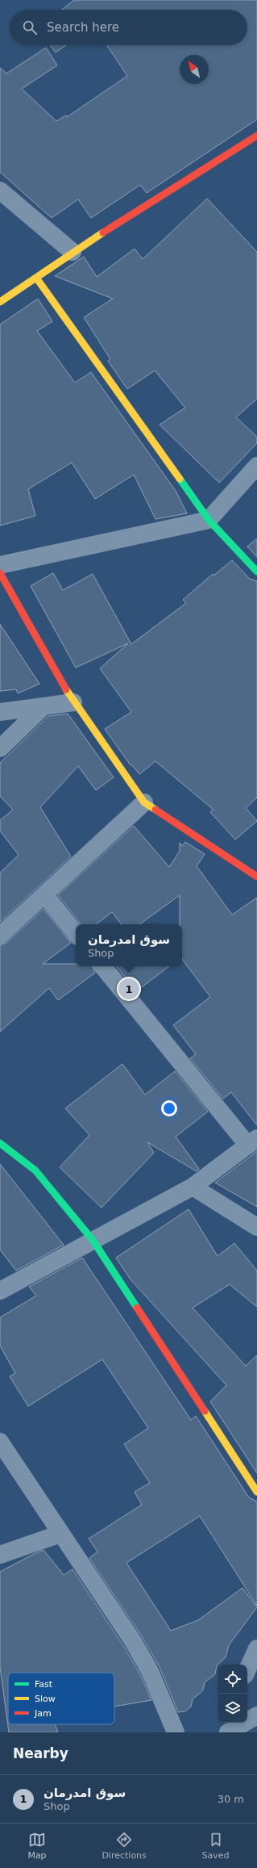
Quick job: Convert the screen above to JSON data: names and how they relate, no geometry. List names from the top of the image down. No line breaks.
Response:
{"legend":["Fast","Slow","Jam"],"north":"top left","page":{"search":"Search here","popup":["سوق امدرمان","Shop"],"pins":"1","heading":"Nearby","list":[{"mark":"1","name":"سوق امدرمان","note":"Shop","value":"30 m"}],"nav":["Map","Directions","Saved"]}}
